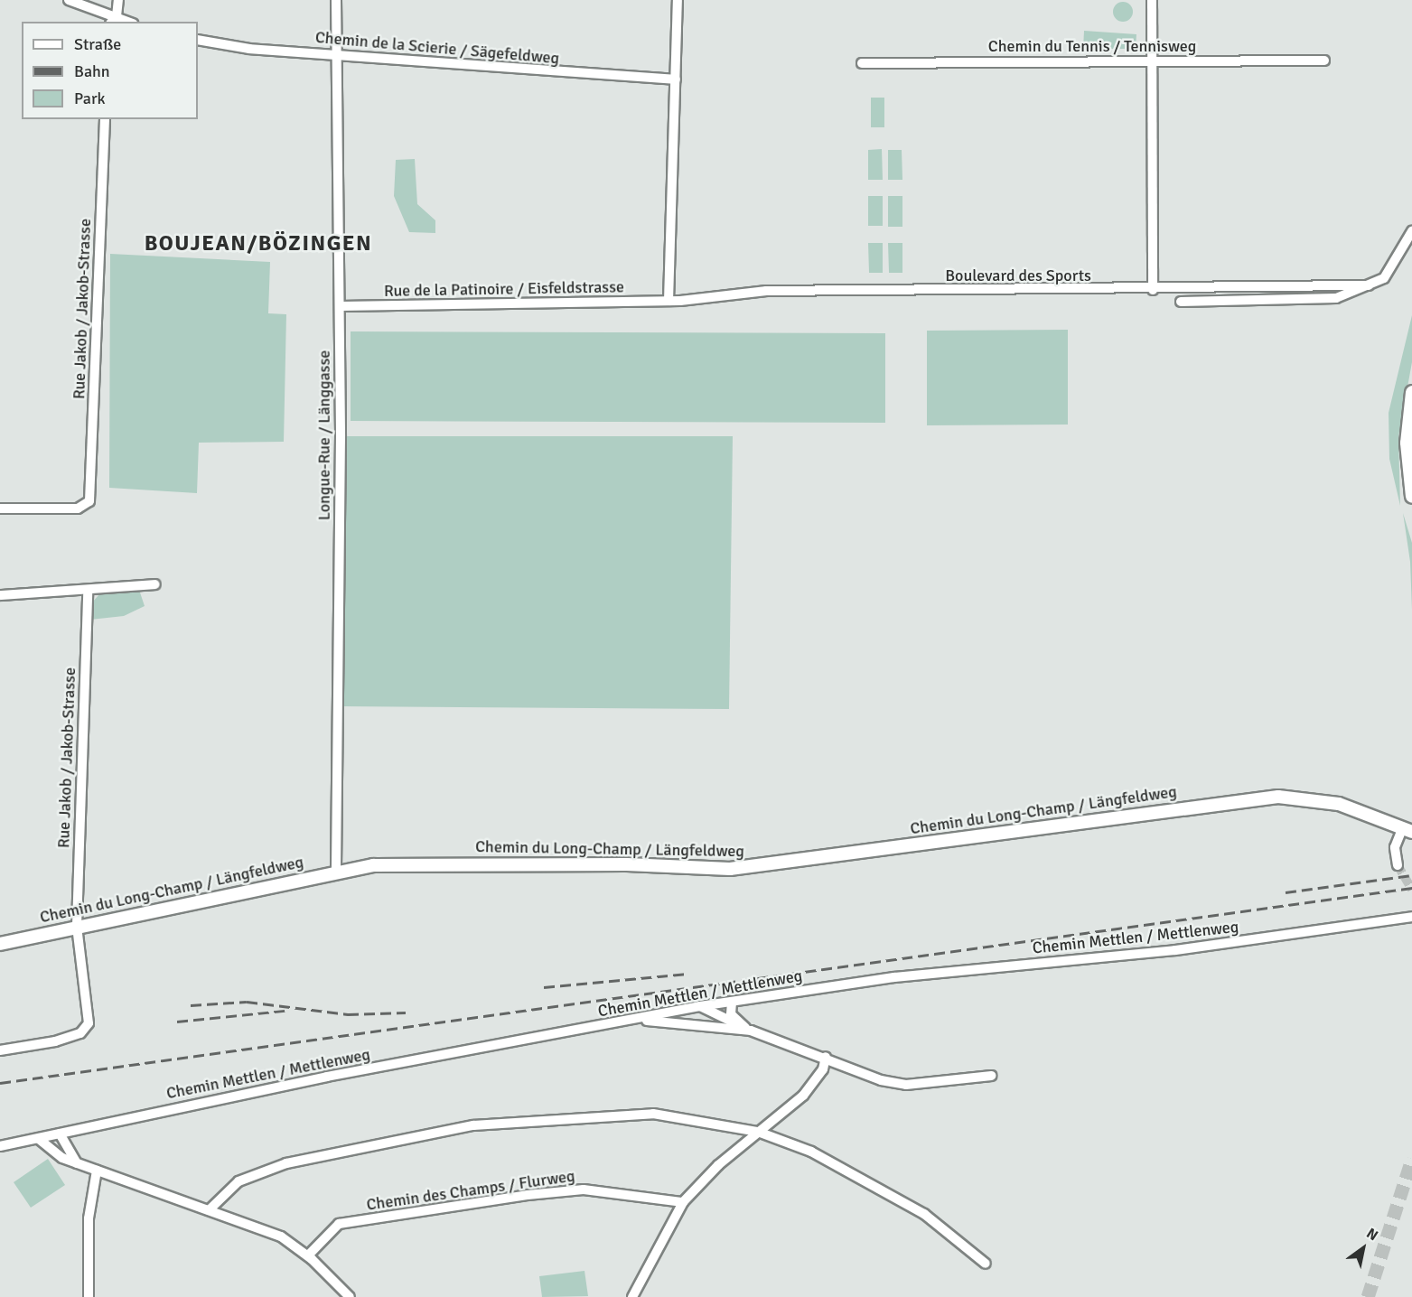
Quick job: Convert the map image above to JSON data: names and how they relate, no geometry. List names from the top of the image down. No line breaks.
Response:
{"streets":{"main road":["Chemin du Long-Champ / Längfeldweg"],"street":["Chemin du Tennis / Tennisweg","Chemin de la Scierie / Sägefeldweg","Boulevard des Sports","Rue de la Patinoire / Eisfeldstrasse","Rue Jakob / Jakob-Strasse","Longue-Rue / Länggasse","Chemin Mettlen / Mettlenweg","Chemin des Champs / Flurweg"]},"crossings":[["Chemin de la Scierie / Sägefeldweg","Longue-Rue / Länggasse"],["Boulevard des Sports","Rue de la Patinoire / Eisfeldstrasse"],["Rue de la Patinoire / Eisfeldstrasse","Longue-Rue / Länggasse"],["Rue Jakob / Jakob-Strasse","Chemin du Long-Champ / Längfeldweg"],["Longue-Rue / Länggasse","Chemin du Long-Champ / Längfeldweg"]],"districts":["BOUJEAN/BÖZINGEN"],"legend":["Straße","Bahn","Park"],"north":"top right"}
